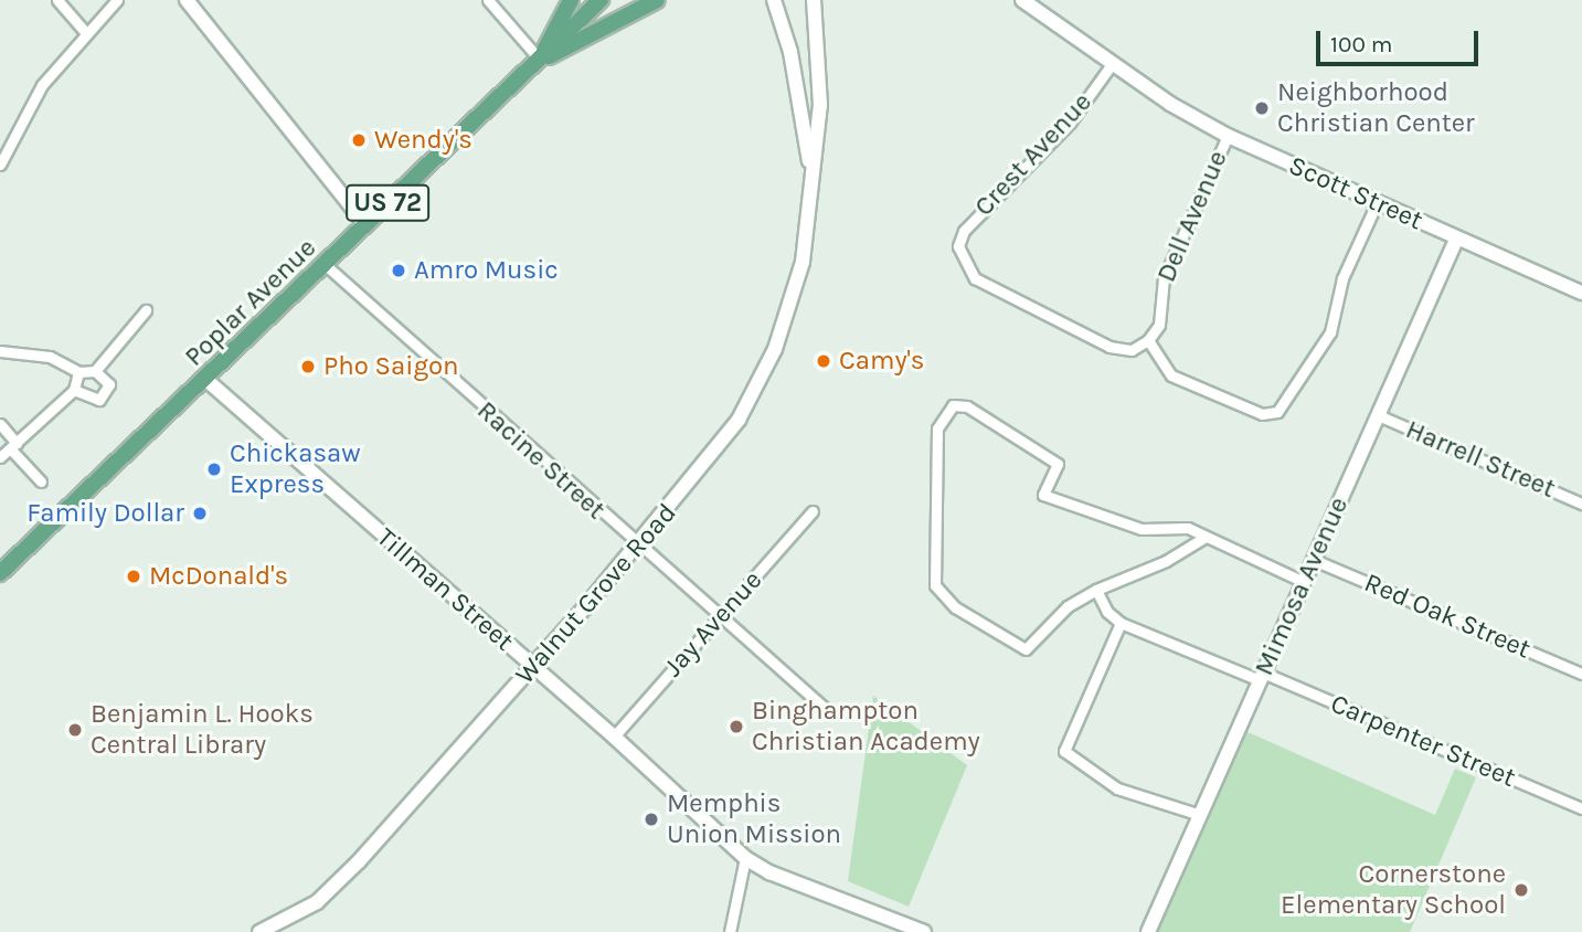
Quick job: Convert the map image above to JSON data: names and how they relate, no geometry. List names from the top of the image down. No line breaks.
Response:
{"streets":{"main road":["Scott Street","US 72","Poplar Avenue","Mimosa Avenue","Tillman Street","Walnut Grove Road"],"street":["Crest Avenue","Dell Avenue","Harrell Street","Racine Street","Red Oak Street","Jay Avenue","Carpenter Street"]},"crossings":[["Crest Avenue","Scott Street"],["Crest Avenue","Dell Avenue"],["Scott Street","Dell Avenue"],["Scott Street","Mimosa Avenue"],["US 72","Poplar Avenue"],["Poplar Avenue","Racine Street"],["Poplar Avenue","Tillman Street"],["Harrell Street","Mimosa Avenue"],["Racine Street","Walnut Grove Road"],["Racine Street","Jay Avenue"],["Mimosa Avenue","Red Oak Street"],["Mimosa Avenue","Carpenter Street"],["Tillman Street","Walnut Grove Road"],["Tillman Street","Jay Avenue"]],"places":["Neighborhood Christian Center","Wendy's","Amro Music","Camy's","Pho Saigon","Chickasaw Express","Family Dollar","McDonald's","Binghampton Christian Academy","Benjamin L. Hooks Central Library","Memphis Union Mission","Cornerstone Elementary School"],"scale_bar":"100 m"}
